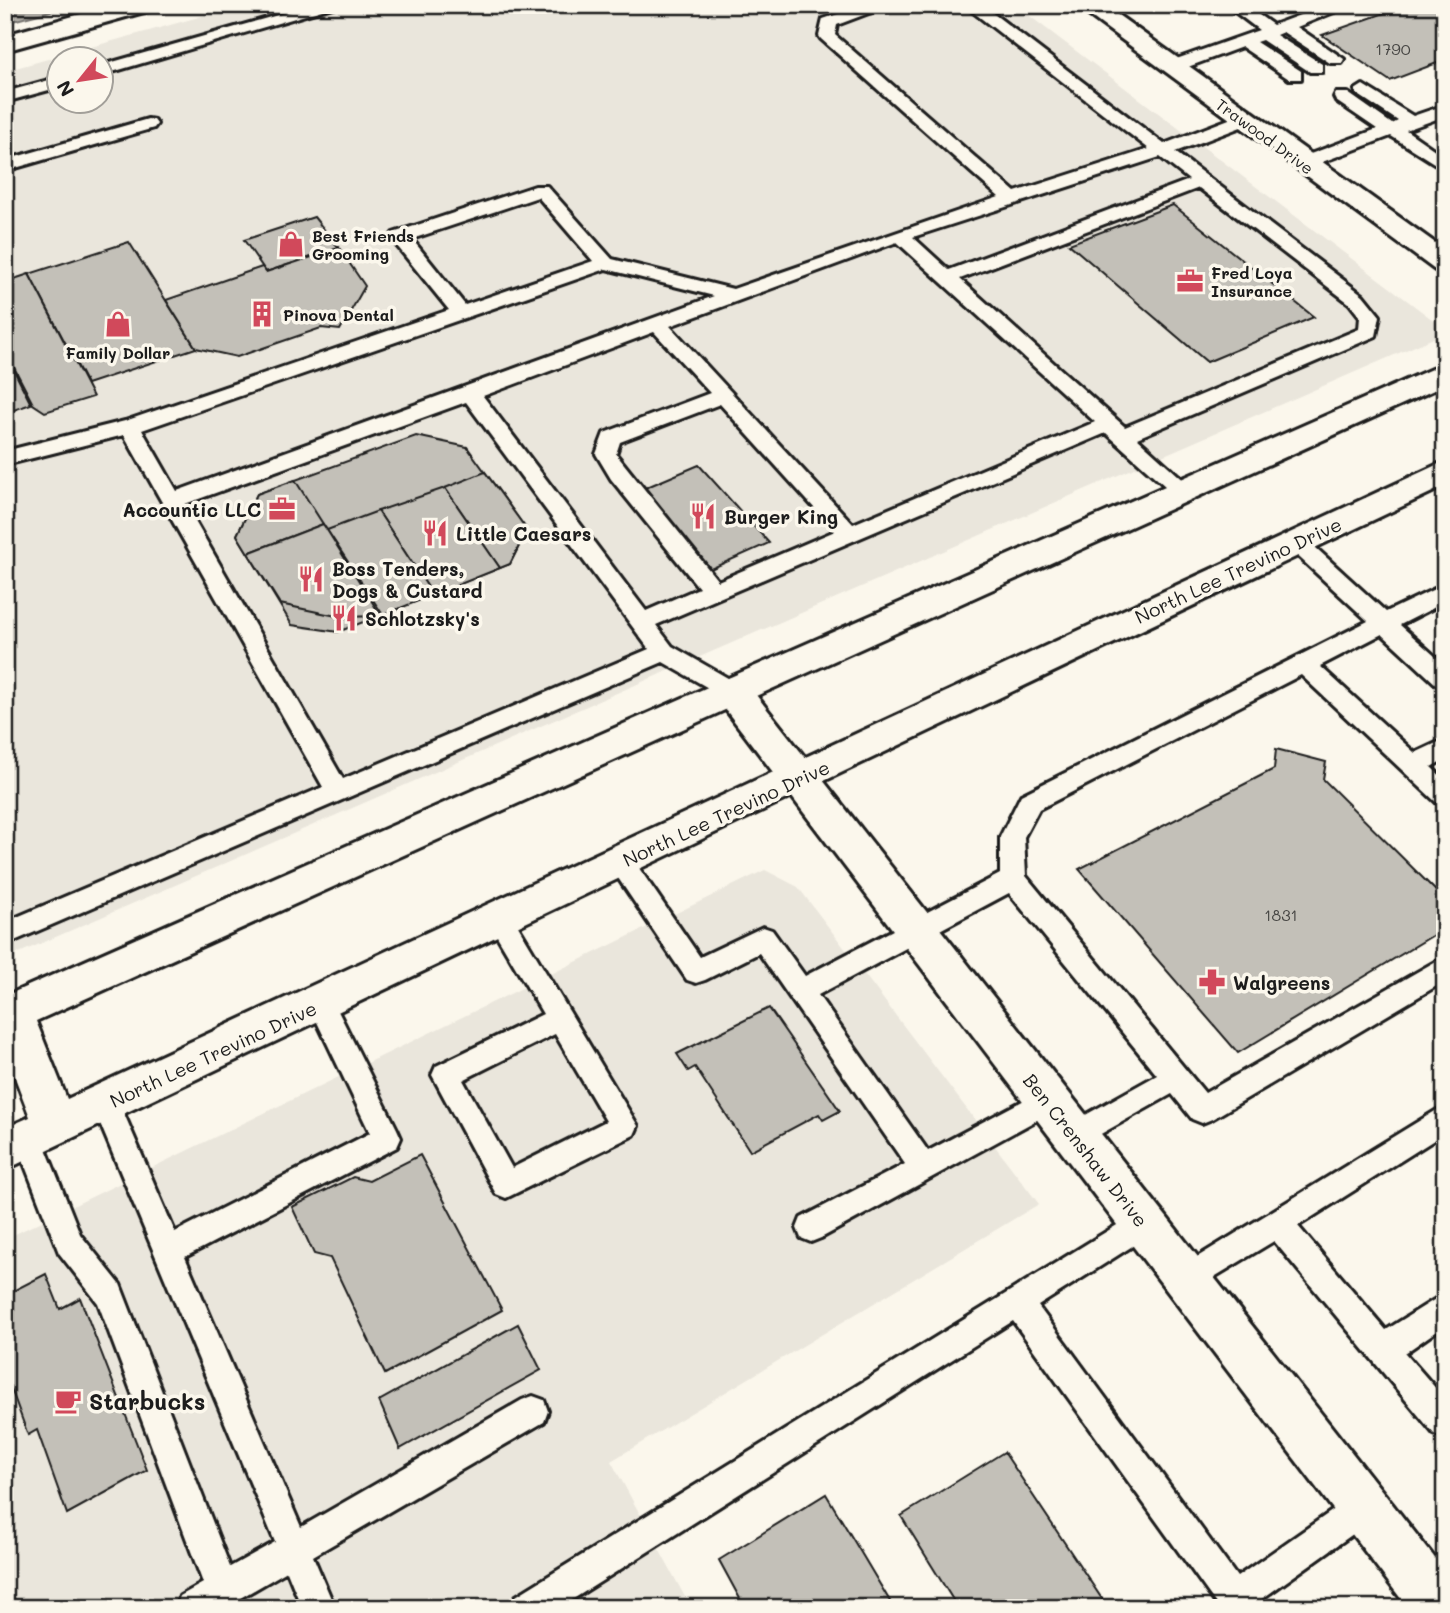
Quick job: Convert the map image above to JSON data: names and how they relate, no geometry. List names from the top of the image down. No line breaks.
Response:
{"streets":{"main road":["Trawood Drive","North Lee Trevino Drive","Ben Crenshaw Drive"]},"crossings":[["North Lee Trevino Drive","Ben Crenshaw Drive"]],"places":{"shop":["Best Friends Grooming","Family Dollar"],"office":["Fred Loya Insurance","Accountic LLC"],"building":["Pinova Dental"],"restaurant":["Burger King","Little Caesars","Boss Tenders, Dogs & Custard","Schlotzsky's"],"pharmacy":["Walgreens"],"cafe":["Starbucks"]},"house_numbers":["1790","1831"],"north":"bottom left"}
